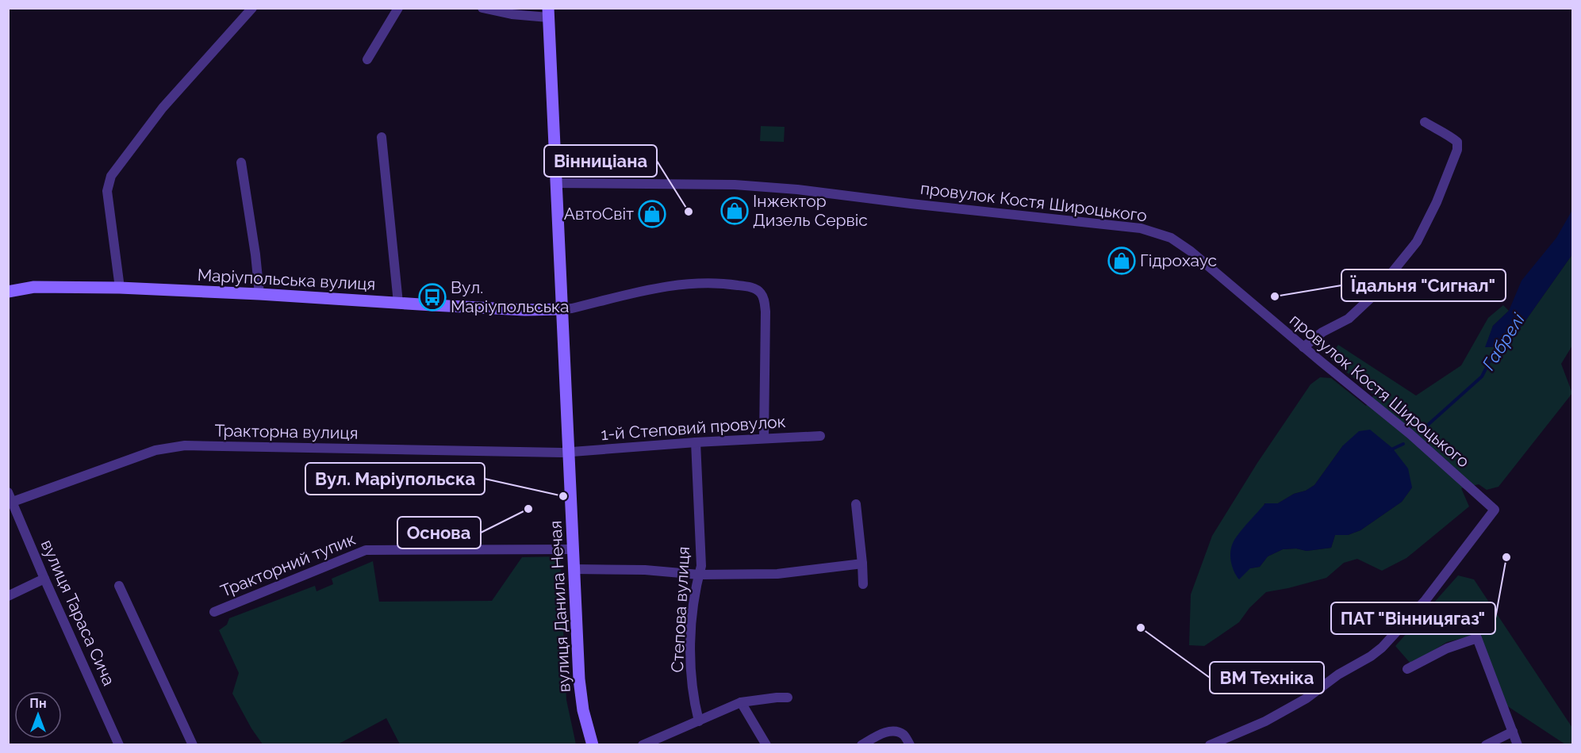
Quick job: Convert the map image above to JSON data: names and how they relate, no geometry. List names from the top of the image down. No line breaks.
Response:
{"streets":{"main road":["Маріупольська вулиця","вулиця Данила Нечая"],"street":["провулок Костя Широцького","1-й Степовий провулок","Тракторна вулиця","Тракторний тупик","Степова вулиця","вулиця Тараса Сича"]},"crossings":[["провулок Костя Широцького","вулиця Данила Нечая"],["Маріупольська вулиця","вулиця Данила Нечая"],["1-й Степовий провулок","Тракторна вулиця"],["1-й Степовий провулок","вулиця Данила Нечая"],["1-й Степовий провулок","Степова вулиця"],["Тракторна вулиця","вулиця Данила Нечая"],["Тракторна вулиця","вулиця Тараса Сича"],["Тракторний тупик","вулиця Данила Нечая"]],"water":["Габрелі"],"places":{"shop":["Інжектор Дизель Сервіс","АвтоСвіт","Гідрохаус"],"other":["Вінниціана","Їдальня \"Сигнал\"","Вул. Маріупольска","Основа","ПАТ \"Вінницягаз\"","ВМ Техніка"],"bus stop":["Вул. Маріупольська"]},"north":"top"}
